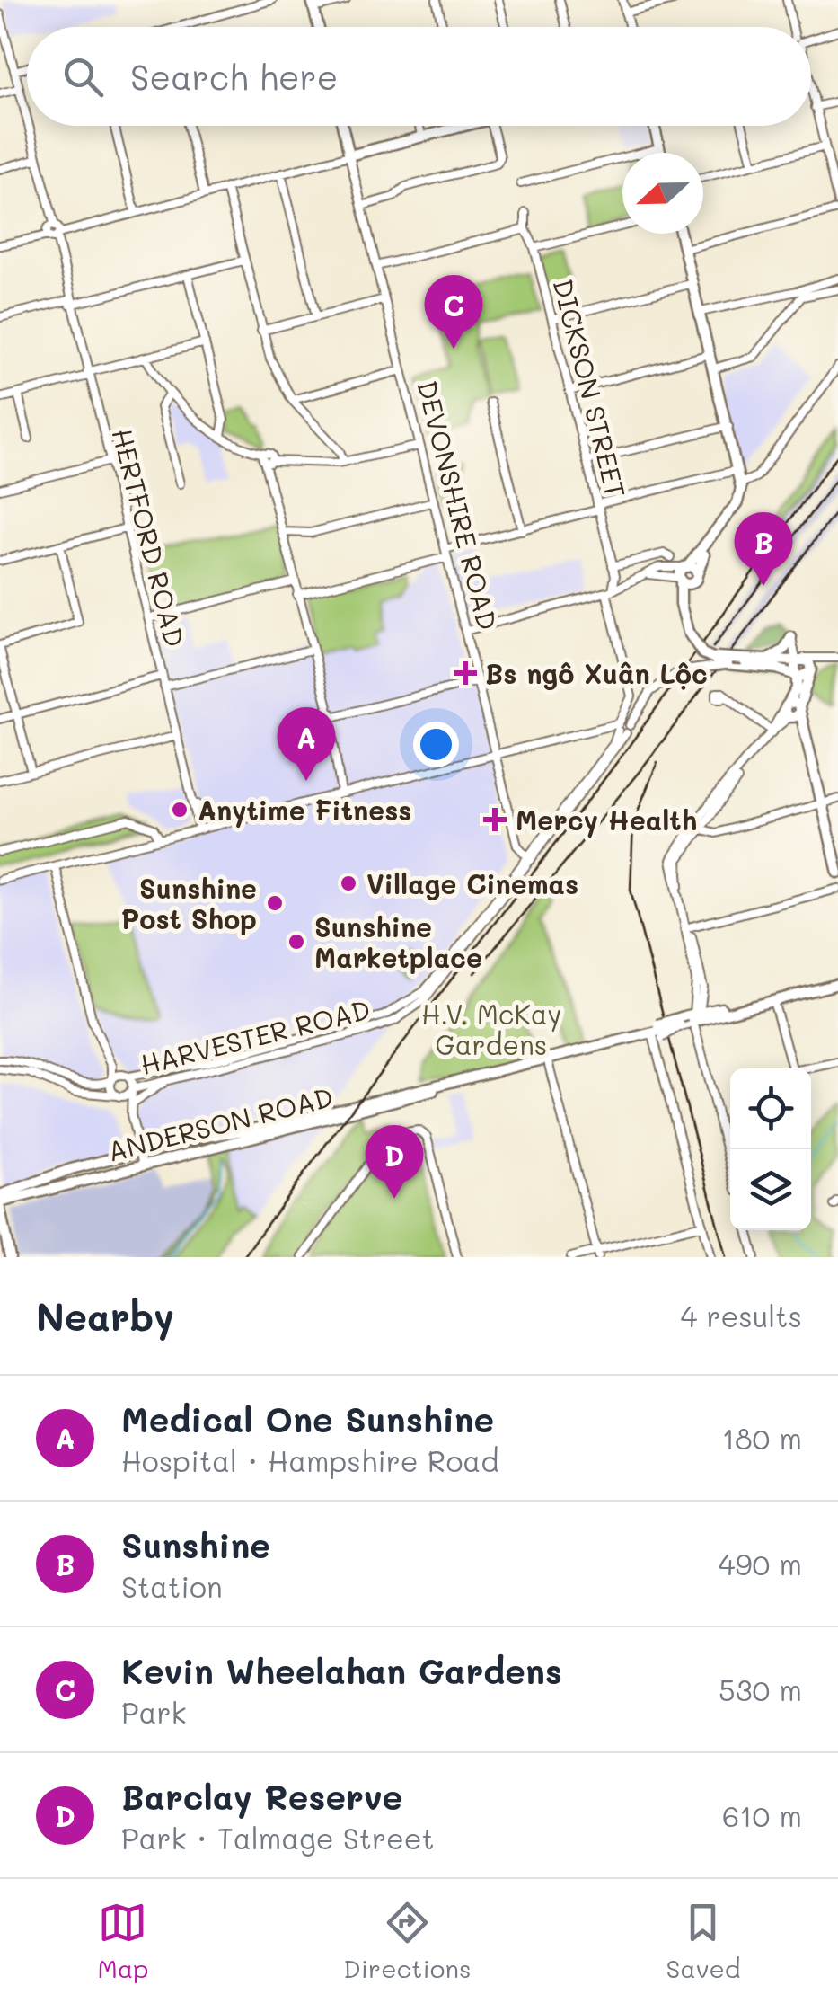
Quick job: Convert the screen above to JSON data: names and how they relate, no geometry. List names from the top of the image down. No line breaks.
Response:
{"streets":{"main road":["DEVONSHIRE ROAD","ANDERSON ROAD"],"street":["DICKSON STREET","HERTFORD ROAD","HARVESTER ROAD"]},"crossings":[["DICKSON STREET","HARVESTER ROAD"],["DEVONSHIRE ROAD","HARVESTER ROAD"]],"parks":["H.V. McKay Gardens"],"places":{"health":["Bs ngô Xuân Lộc","Mercy Health"],"other":["Anytime Fitness","Village Cinemas","Sunshine Post Shop","Sunshine Marketplace"]},"north":"left","page":{"search":"Search here","pins":["C","B","A","D"],"heading":["Nearby","4 results"],"list":[{"mark":"A","name":"Medical One Sunshine","note":"Hospital · Hampshire Road","value":"180 m"},{"mark":"B","name":"Sunshine","note":"Station","value":"490 m"},{"mark":"C","name":"Kevin Wheelahan Gardens","note":"Park","value":"530 m"},{"mark":"D","name":"Barclay Reserve","note":"Park · Talmage Street","value":"610 m"}],"nav":["Map","Directions","Saved"]}}
